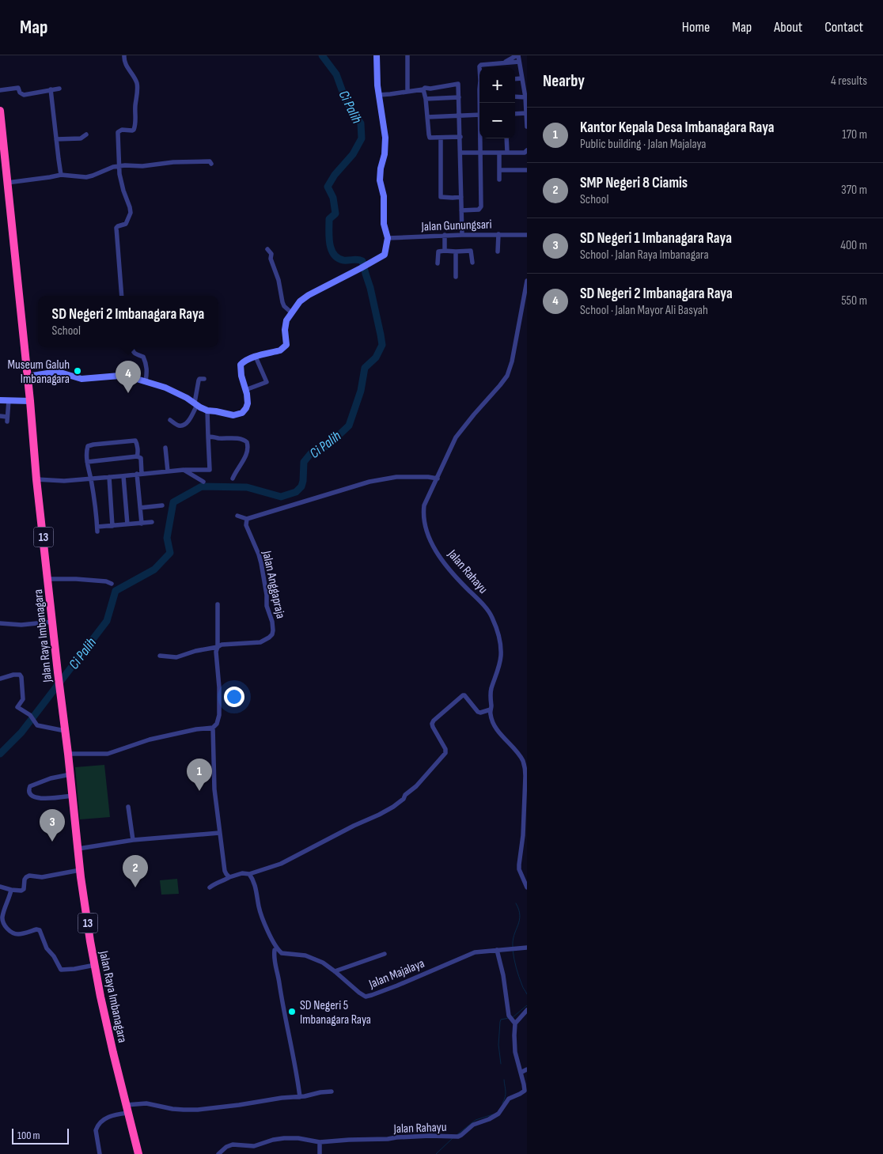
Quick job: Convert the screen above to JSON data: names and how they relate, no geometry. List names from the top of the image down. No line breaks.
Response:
{"streets":{"highway":["13","Jalan Raya Imbanagara"],"street":["Jalan Gunungsari","Jalan Rahayu","Jalan Anggapraja","Jalan Majalaya"]},"water":["Ci Palih"],"places":["Museum Galuh Imbanagara","SD Negeri 5 Imbanagara Raya"],"scale_bar":"100 m","page":{"header":"Map","nav":["Home","Map","About","Contact"],"heading":["Nearby","4 results"],"map_buttons":["+","−"],"list":[{"mark":"1","name":"Kantor Kepala Desa Imbanagara Raya","note":"Public building · Jalan Majalaya","value":"170 m"},{"mark":"2","name":"SMP Negeri 8 Ciamis","note":"School","value":"370 m"},{"mark":"3","name":"SD Negeri 1 Imbanagara Raya","note":"School · Jalan Raya Imbanagara","value":"400 m"},{"mark":"4","name":"SD Negeri 2 Imbanagara Raya","note":"School · Jalan Mayor Ali Basyah","value":"550 m"}],"popup":["SD Negeri 2 Imbanagara Raya","School"],"pins":["4","1","3","2"],"scale":"100 m"}}
